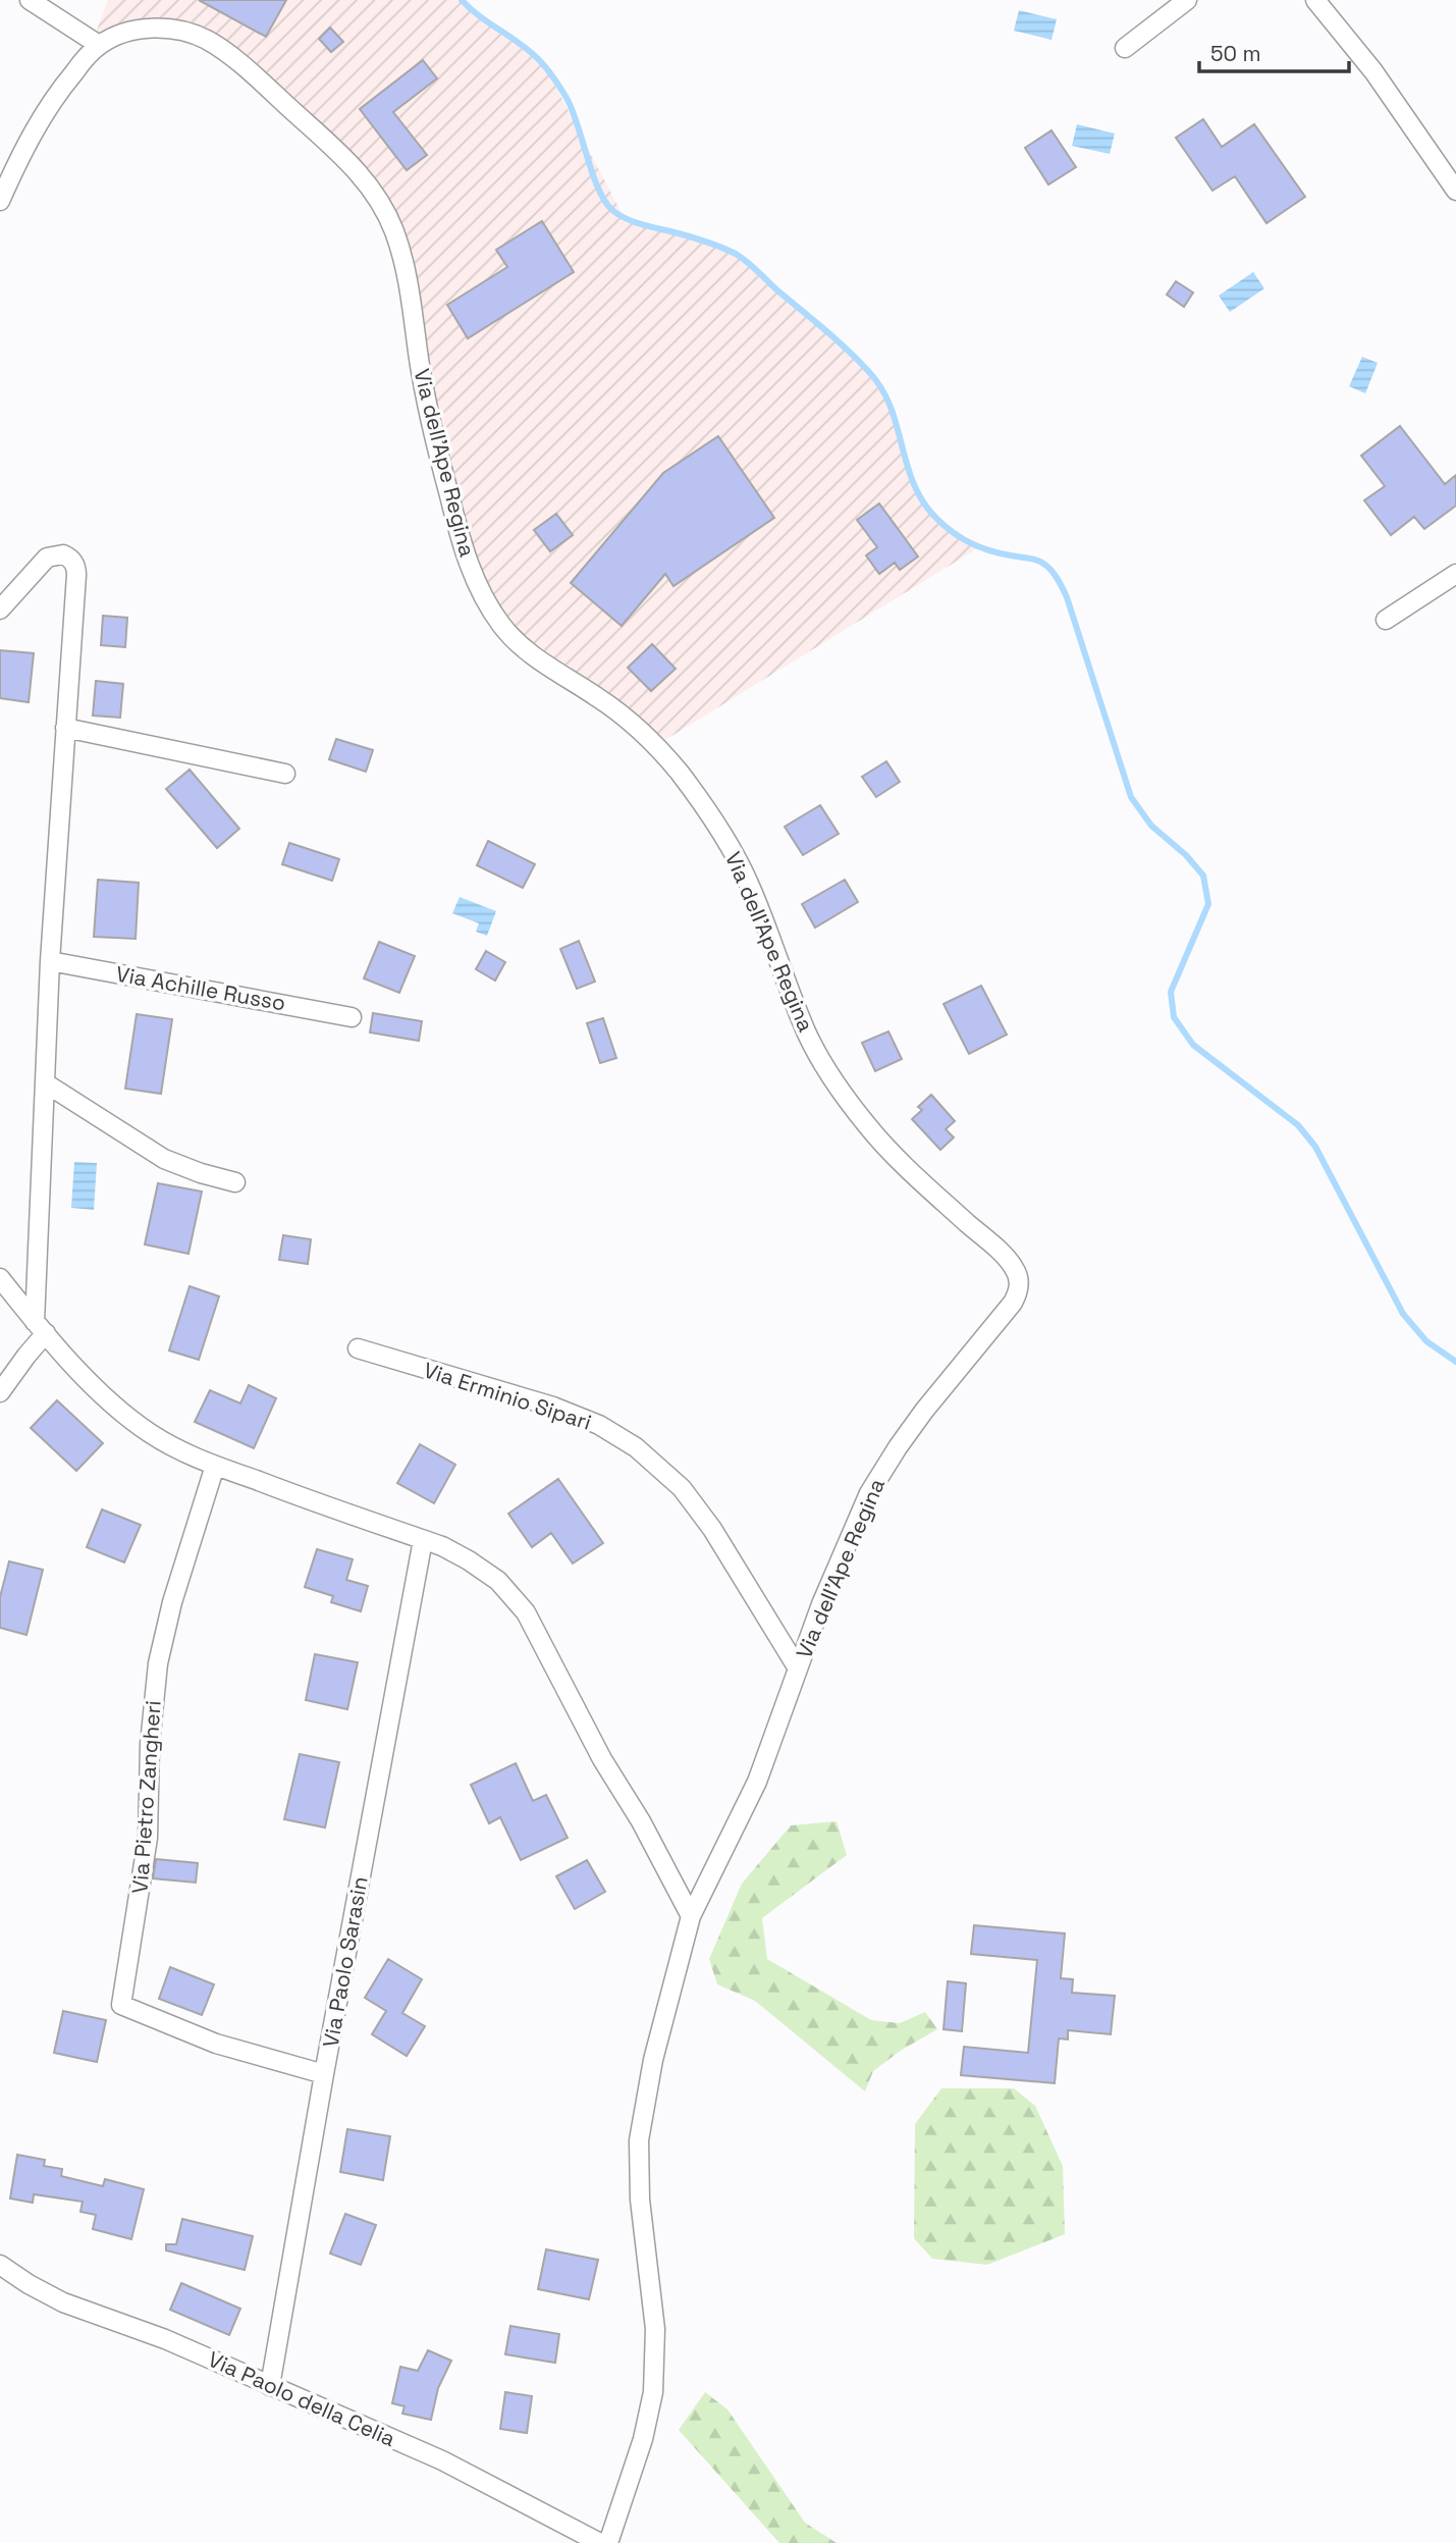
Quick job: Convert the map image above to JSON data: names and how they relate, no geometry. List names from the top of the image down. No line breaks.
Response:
{"streets":{"street":["Via dell'Ape Regina","Via Achille Russo","Via Erminio Sipari","Via Pietro Zangheri","Via Paolo Sarasin","Via Paolo della Celia"]},"crossings":[["Via dell'Ape Regina","Via Erminio Sipari"],["Via Pietro Zangheri","Via Paolo Sarasin"],["Via Paolo Sarasin","Via Paolo della Celia"]],"scale_bar":"50 m"}
